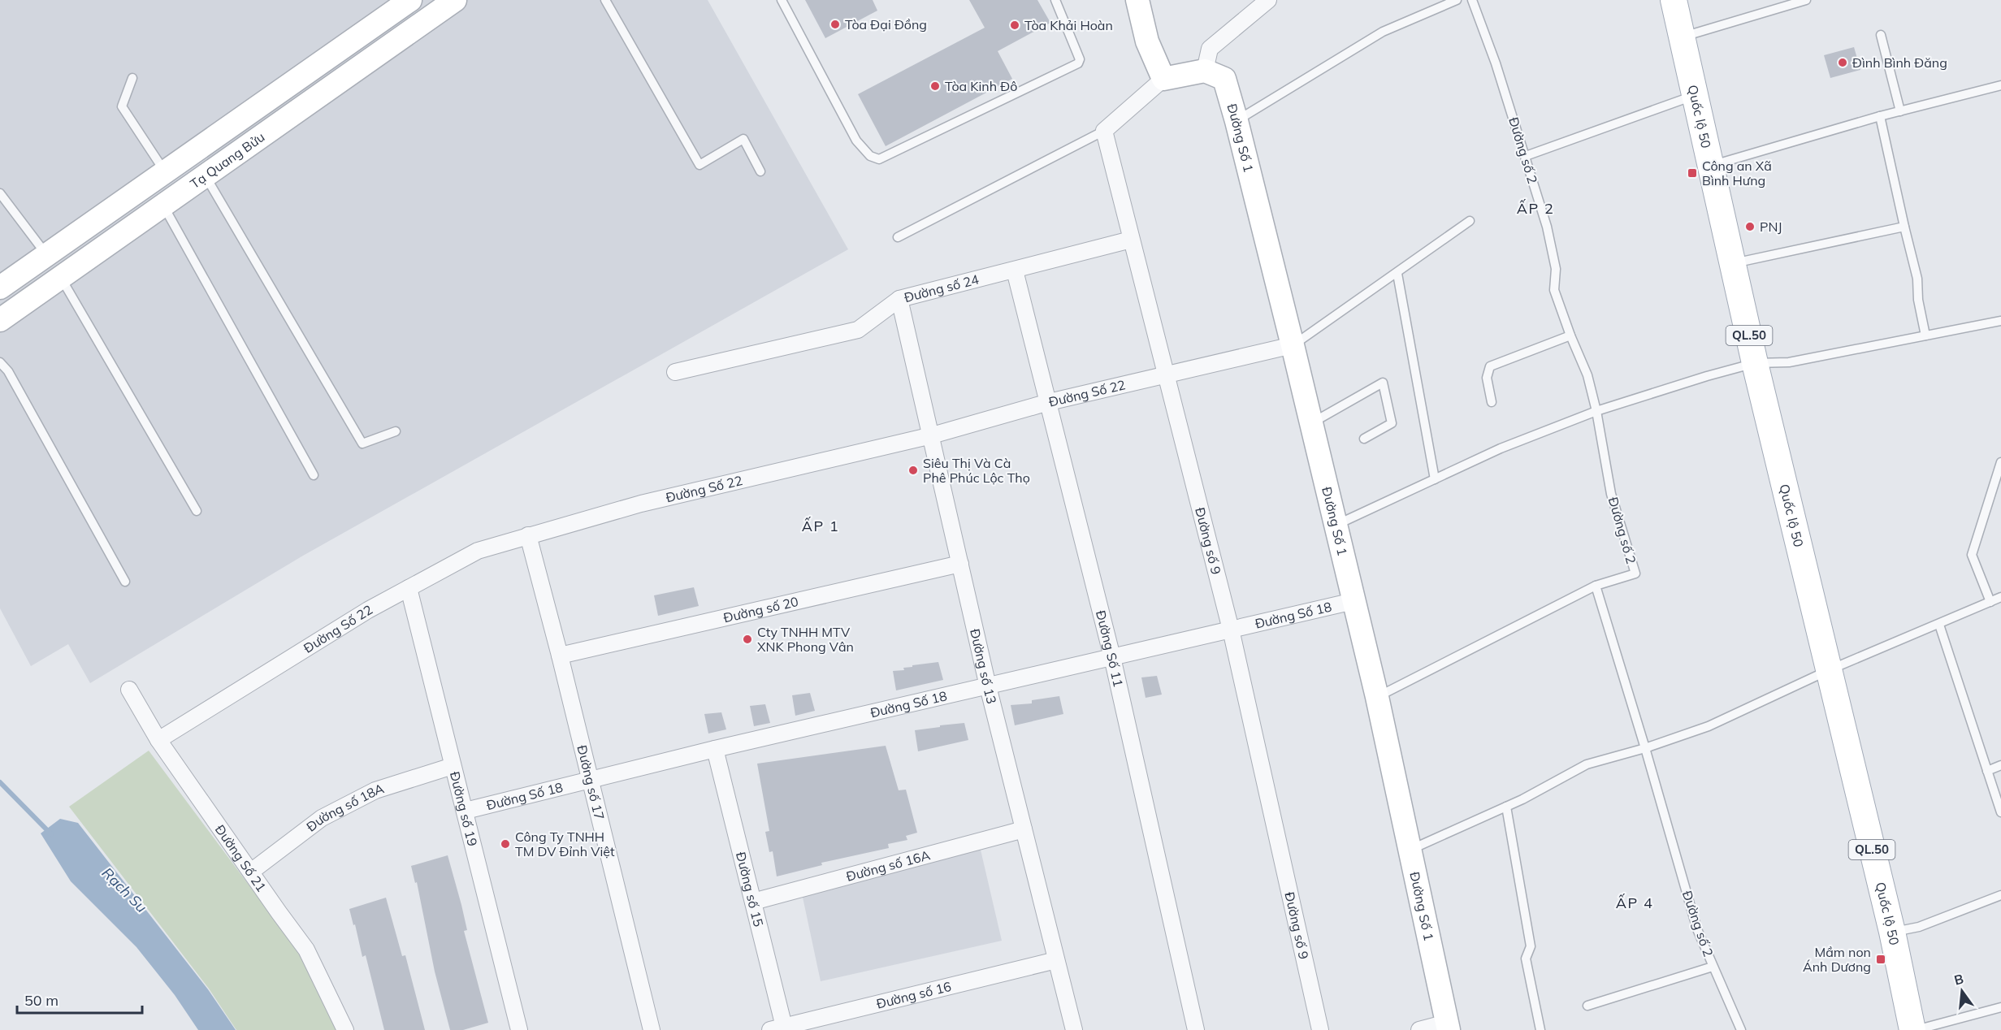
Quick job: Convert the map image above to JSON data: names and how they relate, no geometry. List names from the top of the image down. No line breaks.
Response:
{"streets":{"main road":["Quốc lộ 50","QL.50"],"street":["Đường Số 1","Tạ Quang Bửu","Đường số 24","Đường Số 22","Đường số 9","Đường số 20","Đường Số 18","Đường Số 11","Đường số 13","Đường số 17","Đường số 18A","Đường số 19","Đường Số 21","Đường số 16A","Đường số 15","Đường số 16"],"lane":["Đường số 2"]},"crossings":[["Đường Số 1","Đường Số 22"],["Đường Số 1","Đường Số 18"],["Đường số 24","Đường số 9"],["Đường số 24","Đường Số 11"],["Đường số 24","Đường số 13"],["Đường Số 22","Đường số 9"],["Đường Số 22","Đường Số 11"],["Đường Số 22","Đường số 13"],["Đường Số 22","Đường số 17"],["Đường Số 22","Đường số 19"],["Đường Số 22","Đường Số 21"],["Đường số 9","Đường Số 18"],["Đường số 20","Đường số 13"],["Đường số 20","Đường số 17"],["Đường Số 18","Đường Số 11"],["Đường Số 18","Đường số 13"],["Đường Số 18","Đường số 17"],["Đường Số 18","Đường số 19"],["Đường Số 18","Đường số 15"],["Đường số 13","Đường số 16A"],["Đường số 13","Đường số 16"],["Đường số 18A","Đường số 19"],["Đường số 18A","Đường Số 21"],["Đường số 16A","Đường số 15"],["Đường số 15","Đường số 16"]],"districts":["ẤP 2","ẤP 1","ẤP 4"],"water":["Rạch Su"],"places":{"other":["Tòa Đại Đồng","Tòa Khải Hoàn","Đình Bình Đăng","Tòa Kinh Đô","PNJ","Siêu Thị Và Cà Phê Phúc Lộc Thọ","Cty TNHH MTV XNK Phong Vân","Công Ty TNHH TM DV Đỉnh Việt"],"transit":["Công an Xã Bình Hưng","Mầm non Ánh Dương"]},"scale_bar":"50 m","north":"top"}
